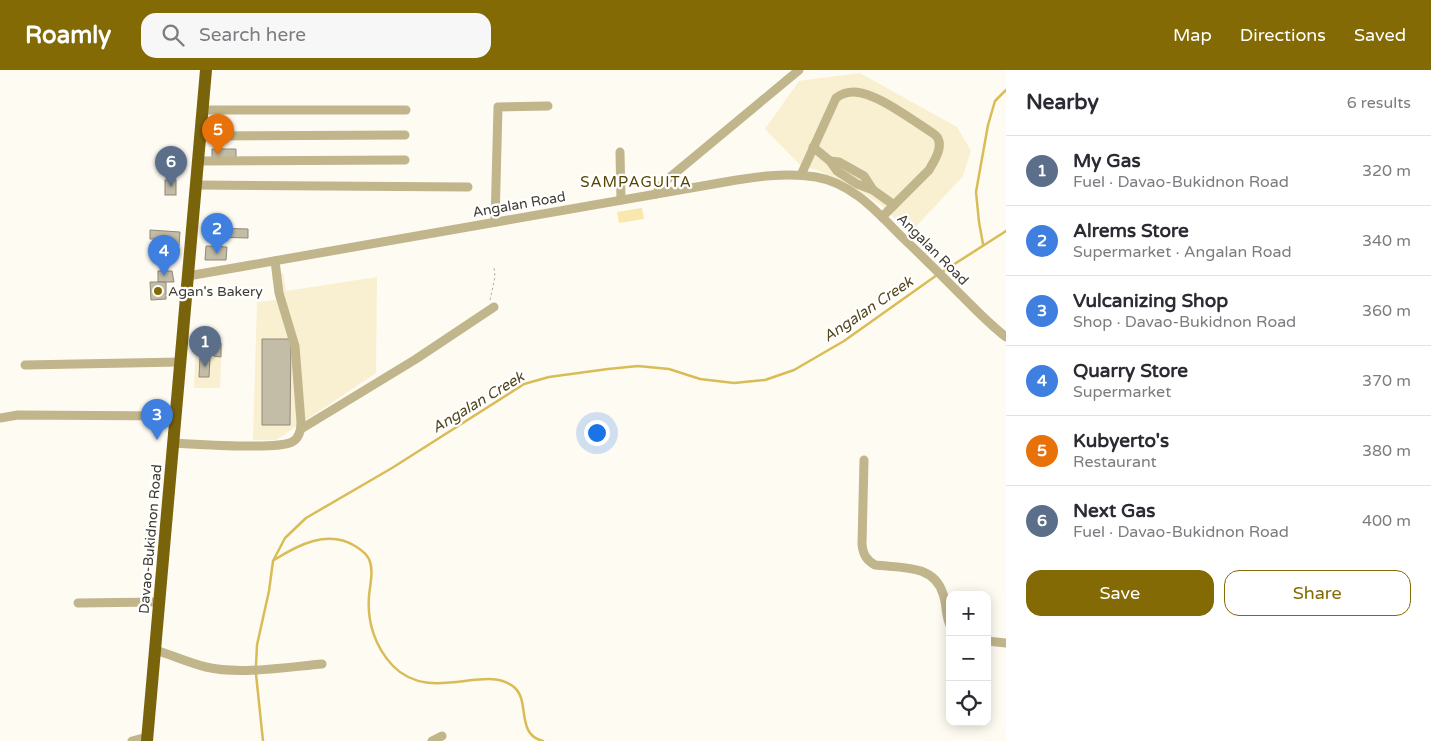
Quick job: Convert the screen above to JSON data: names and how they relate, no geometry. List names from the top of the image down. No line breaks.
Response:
{"streets":{"highway":["Davao-Bukidnon Road"],"street":["Angalan Road"]},"crossings":[["Angalan Road","Davao-Bukidnon Road"]],"districts":["SAMPAGUITA"],"water":["Angalan Creek"],"places":["Agan's Bakery"],"page":{"header":"Roamly","search":"Search here","nav":["Map","Directions","Saved"],"heading":["Nearby","6 results"],"pins":["5","6","2","4","1","3"],"list":[{"mark":"1","name":"My Gas","note":"Fuel · Davao-Bukidnon Road","value":"320 m"},{"mark":"2","name":"Alrems Store","note":"Supermarket · Angalan Road","value":"340 m"},{"mark":"3","name":"Vulcanizing Shop","note":"Shop · Davao-Bukidnon Road","value":"360 m"},{"mark":"4","name":"Quarry Store","note":"Supermarket","value":"370 m"},{"mark":"5","name":"Kubyerto's","note":"Restaurant","value":"380 m"},{"mark":"6","name":"Next Gas","note":"Fuel · Davao-Bukidnon Road","value":"400 m"}],"buttons":["Save","Share"],"map_buttons":["+","−"]}}
